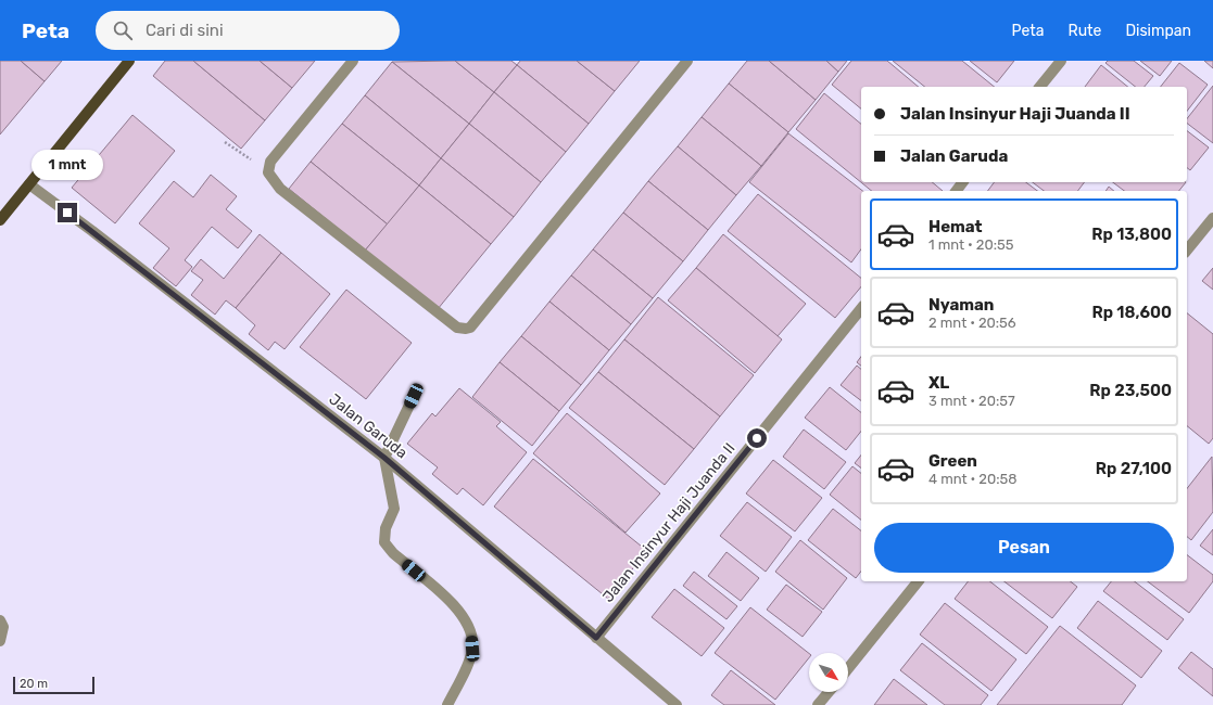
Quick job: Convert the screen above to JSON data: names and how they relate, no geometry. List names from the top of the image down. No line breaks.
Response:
{"streets":{"street":["Jalan Garuda","Jalan Insinyur Haji Juanda II"]},"crossings":[["Jalan Garuda","Jalan Insinyur Haji Juanda II"]],"scale_bar":"20 m","north":"bottom right","page":{"header":"Peta","search":"Cari di sini","nav":["Peta","Rute","Disimpan"],"banner":["Jalan Insinyur Haji Juanda II","Jalan Garuda"],"bubble":"1 mnt","list":[{"name":"Hemat","note":"1 mnt · 20:55","value":"Rp 13,800"},{"name":"Nyaman","note":"2 mnt · 20:56","value":"Rp 18,600"},{"name":"XL","note":"3 mnt · 20:57","value":"Rp 23,500"},{"name":"Green","note":"4 mnt · 20:58","value":"Rp 27,100"}],"buttons":"Pesan","scale":"20 m"}}
